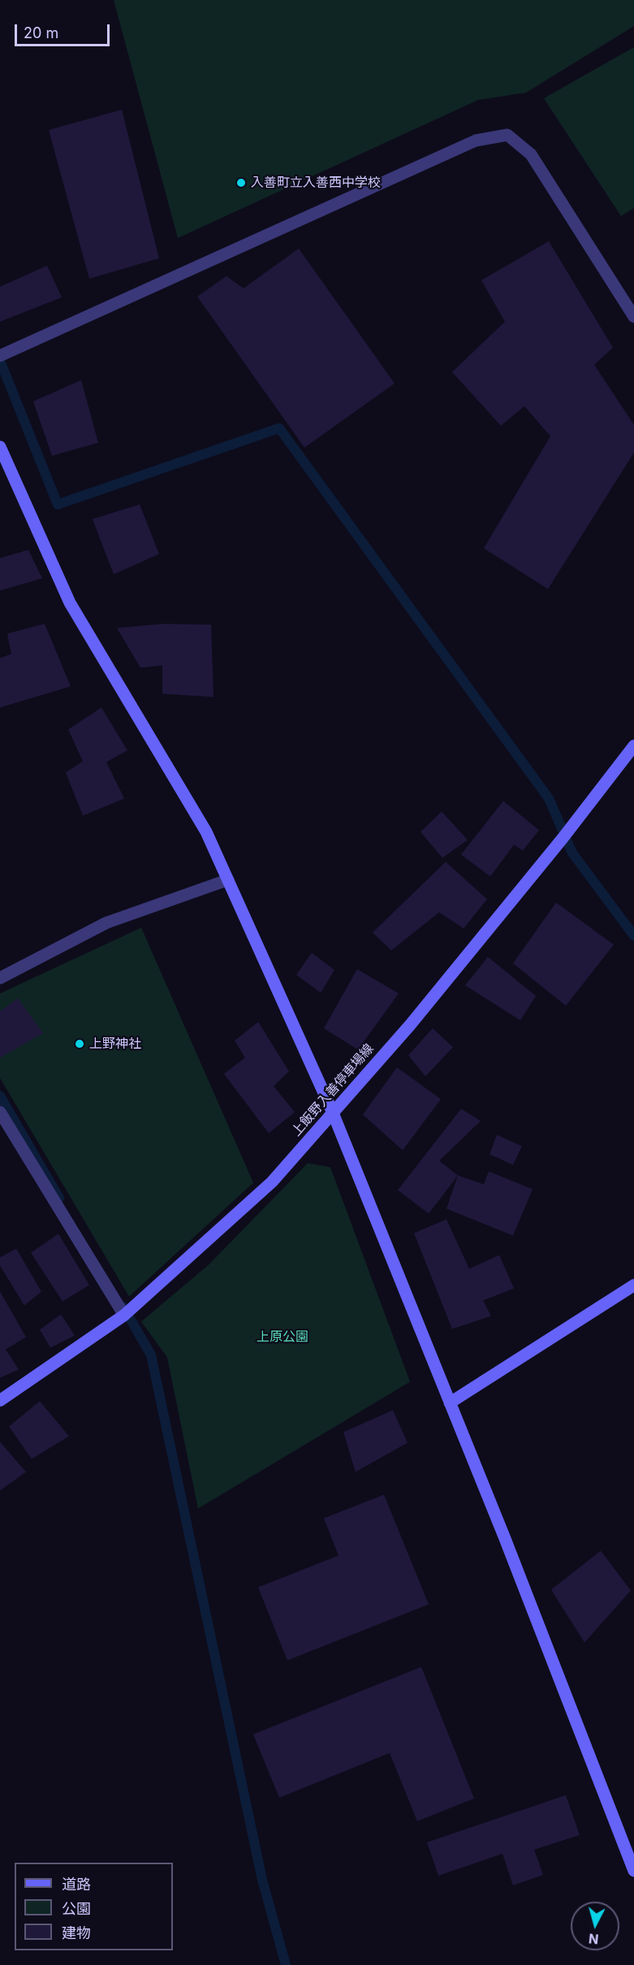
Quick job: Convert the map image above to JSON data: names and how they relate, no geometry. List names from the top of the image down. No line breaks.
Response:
{"streets":{"street":["上飯野入善停車場線"]},"parks":["上原公園"],"places":["入善町立入善西中学校","上野神社"],"legend":["道路","公園","建物"],"scale_bar":"20 m","north":"bottom"}
